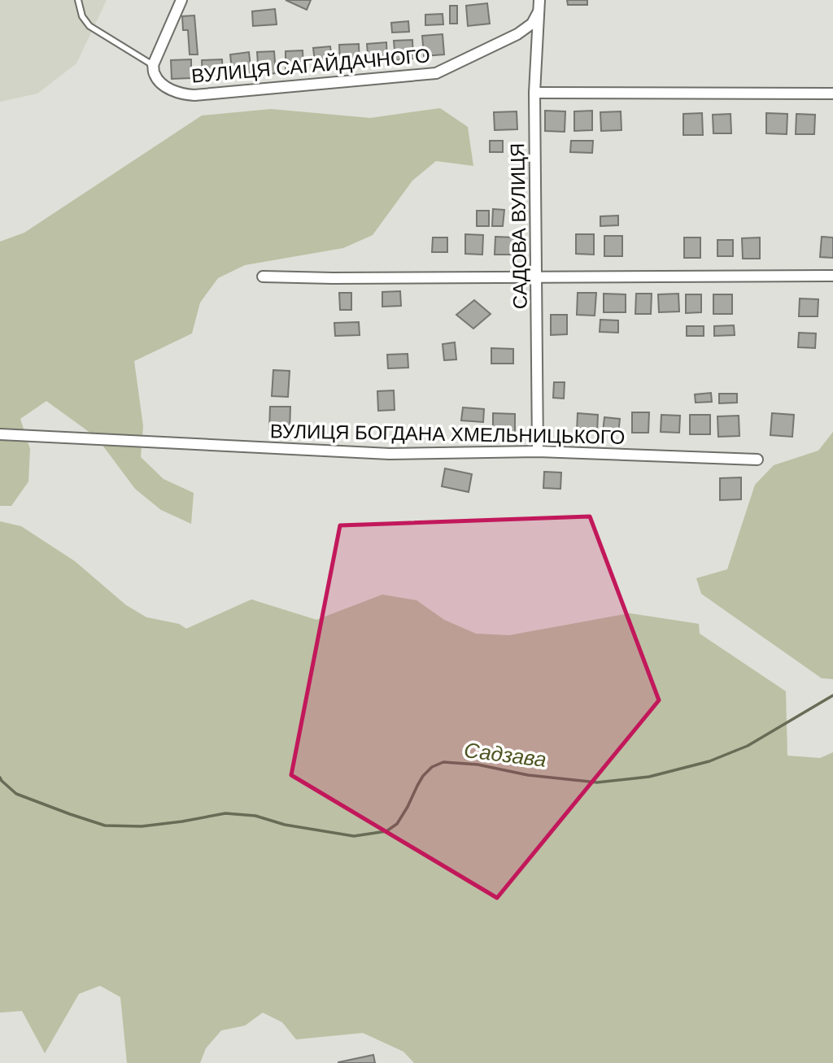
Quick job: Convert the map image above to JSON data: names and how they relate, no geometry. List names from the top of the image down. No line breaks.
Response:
{"streets":{"street":["ВУЛИЦЯ САГАЙДАЧНОГО","САДОВА ВУЛИЦЯ","ВУЛИЦЯ БОГДАНА ХМЕЛЬНИЦЬКОГО"]},"crossings":[["ВУЛИЦЯ САГАЙДАЧНОГО","САДОВА ВУЛИЦЯ"],["САДОВА ВУЛИЦЯ","ВУЛИЦЯ БОГДАНА ХМЕЛЬНИЦЬКОГО"]],"water":["Садзава"]}
